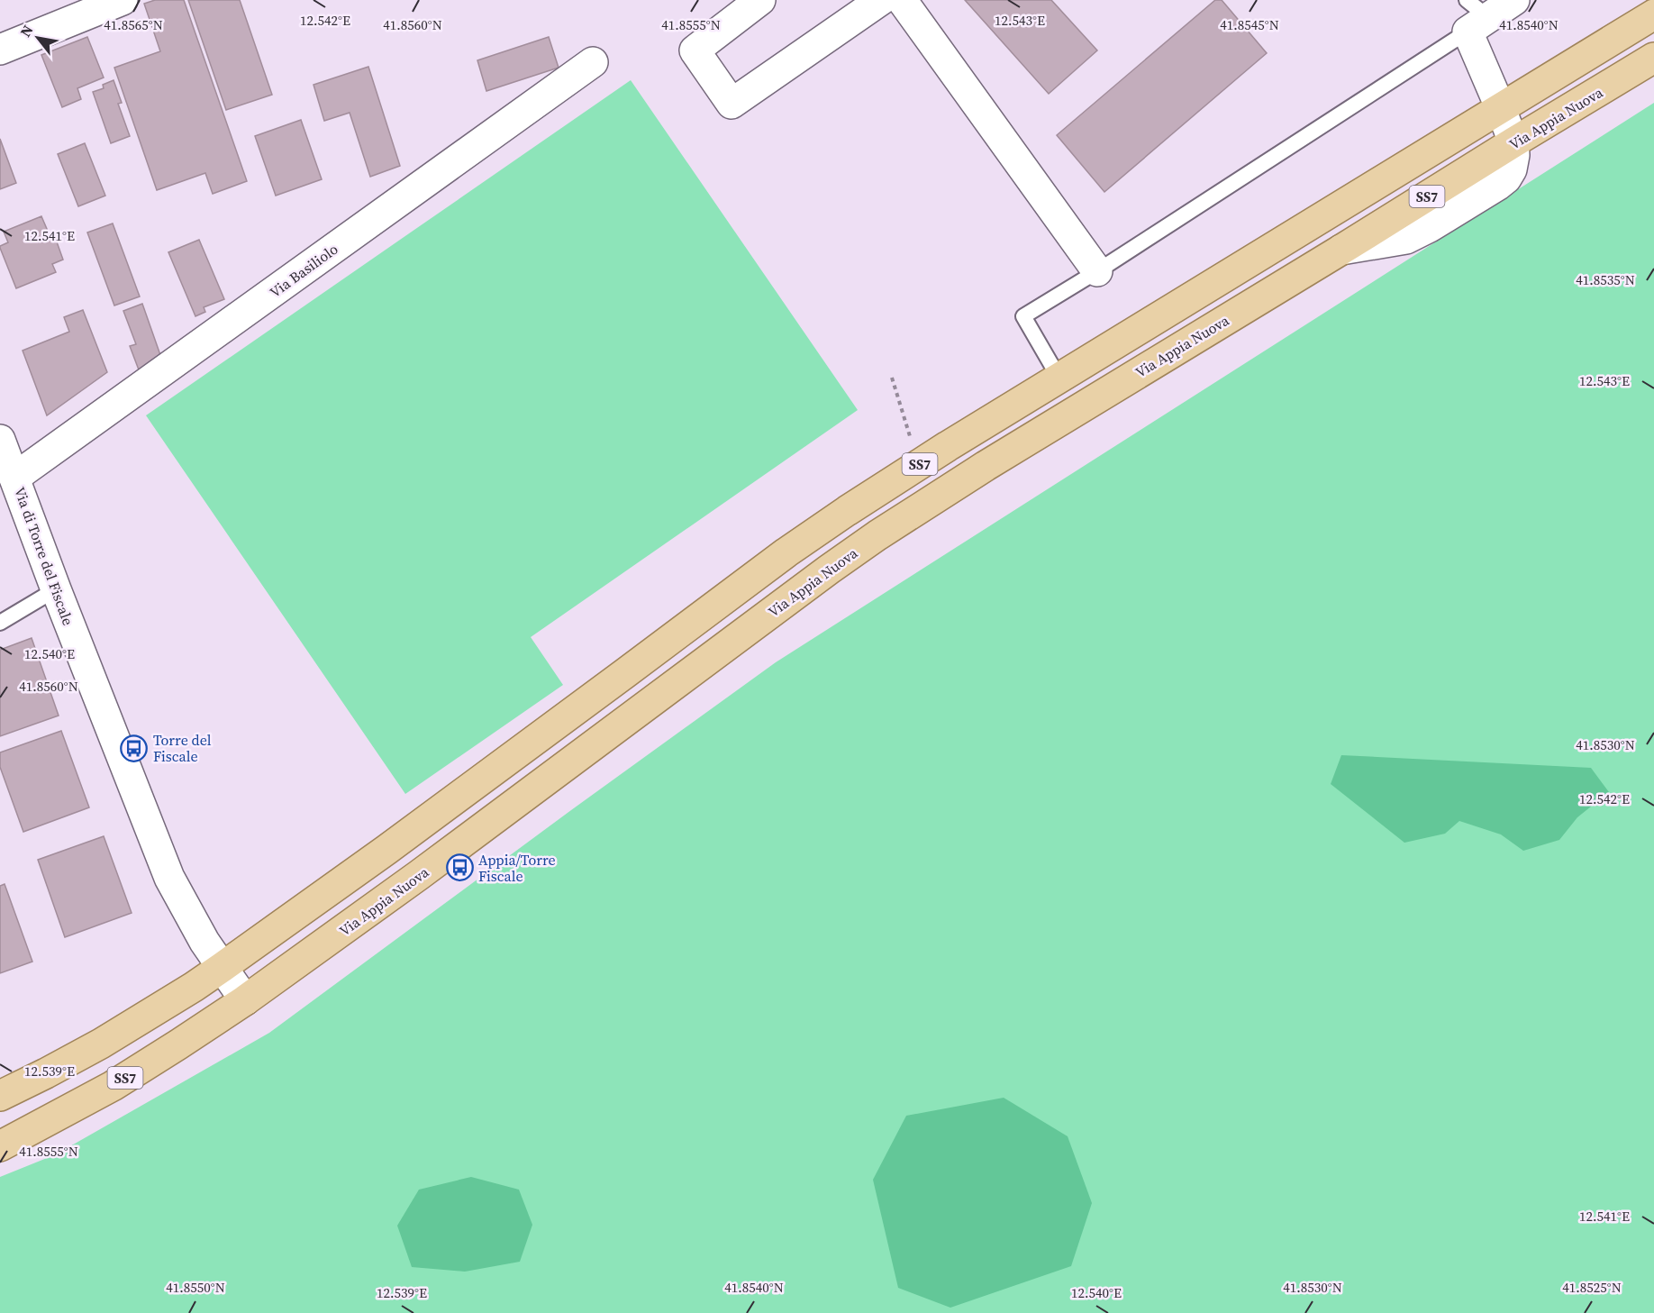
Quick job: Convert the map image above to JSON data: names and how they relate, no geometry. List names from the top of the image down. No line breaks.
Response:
{"streets":{"main road":["Via Appia Nuova","SS7"],"street":["Via Basiliolo","Via di Torre del Fiscale"]},"crossings":[["Via Appia Nuova","Via di Torre del Fiscale"],["SS7","Via di Torre del Fiscale"],["Via Basiliolo","Via di Torre del Fiscale"]],"places":{"bus stop":["Torre del Fiscale","Appia/Torre Fiscale"]},"north":"top left","coordinates":["12.543°E","12.542°E","41.8560°N","41.8545°N","41.8565°N","41.8555°N","41.8540°N","12.541°E","41.8535°N","12.540°E","41.8530°N","12.539°E","41.8550°N","41.8525°N"]}
